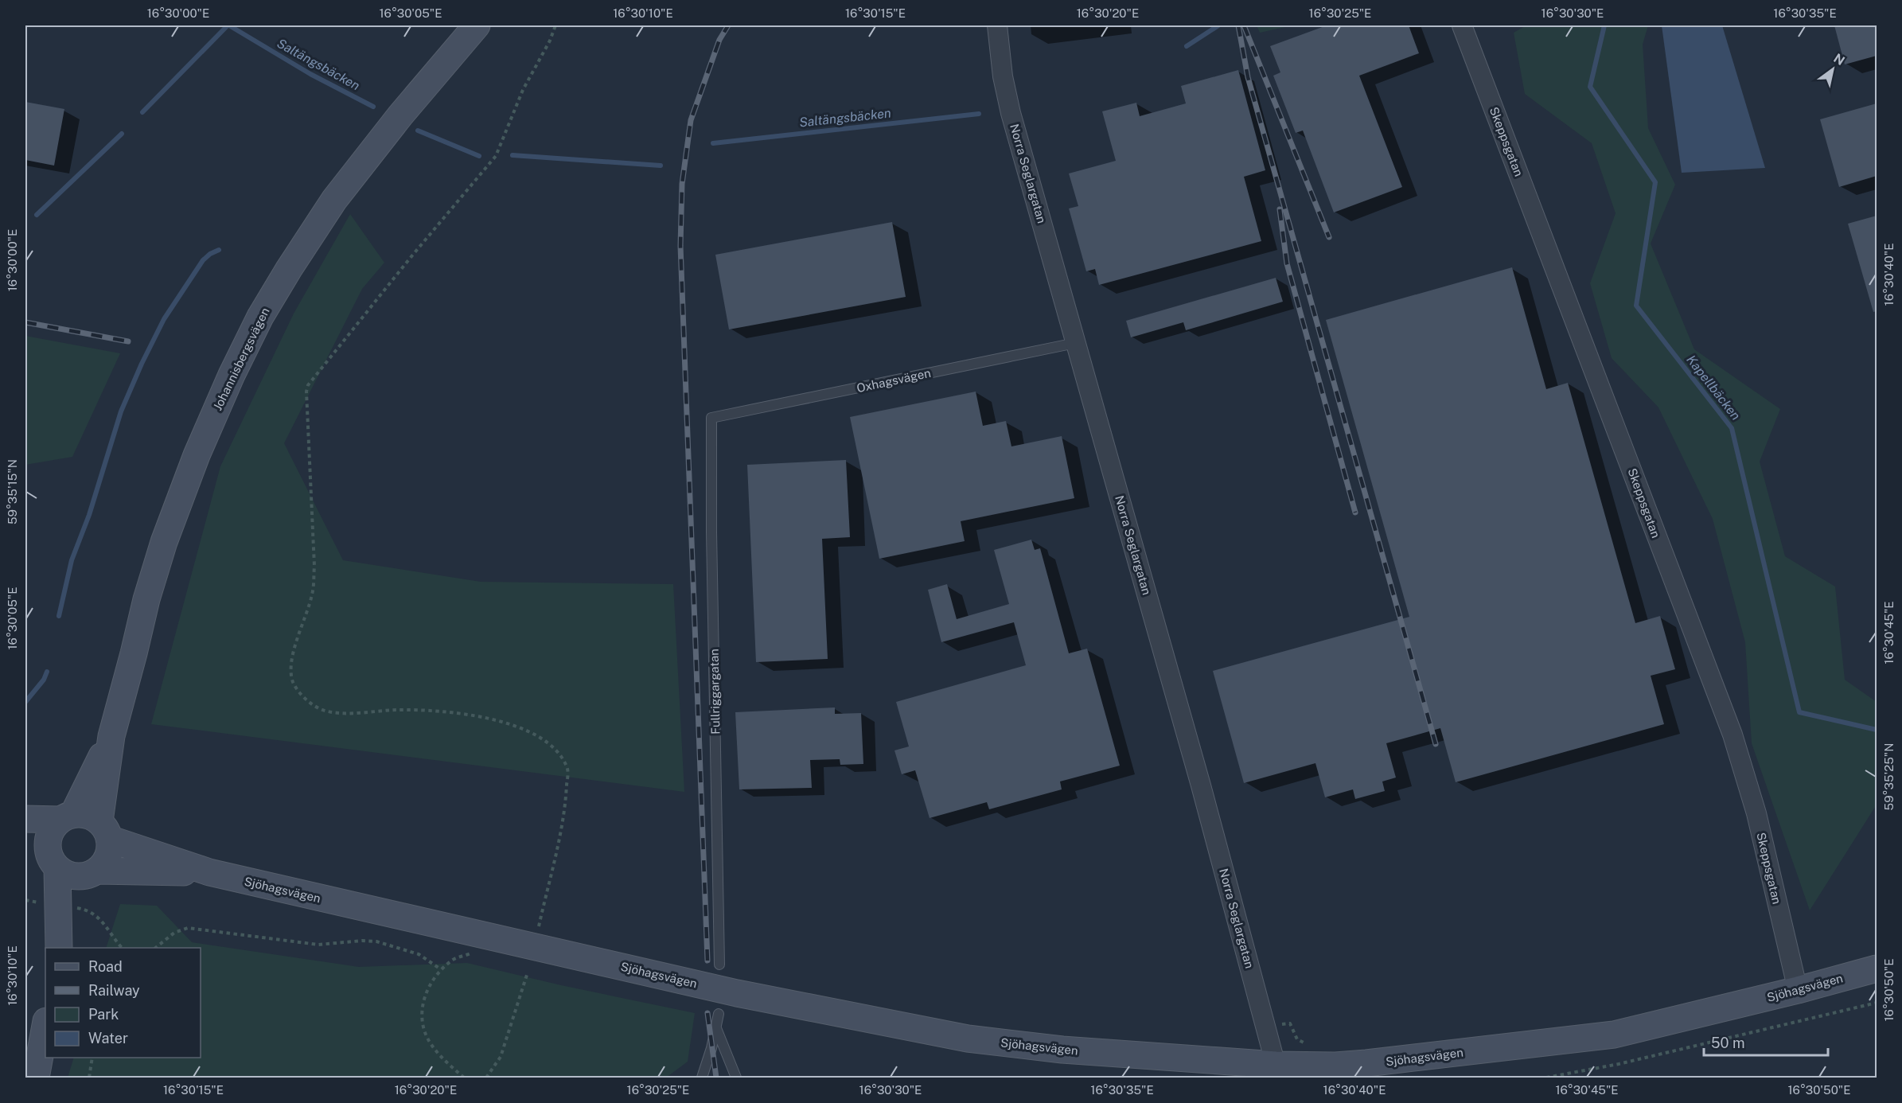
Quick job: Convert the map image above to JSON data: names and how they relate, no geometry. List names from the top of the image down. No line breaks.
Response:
{"streets":{"main road":["Johannisbergsvägen","Sjöhagsvägen"],"street":["Skeppsgatan","Norra Seglargatan"],"lane":["Oxhagsvägen","Fullriggargatan"]},"crossings":[["Skeppsgatan","Sjöhagsvägen"],["Norra Seglargatan","Oxhagsvägen"],["Norra Seglargatan","Sjöhagsvägen"],["Johannisbergsvägen","Sjöhagsvägen"],["Oxhagsvägen","Fullriggargatan"]],"water":["Saltängsbäcken","Kapellbäcken"],"legend":["Road","Railway","Park","Water"],"scale_bar":"50 m","north":"top right","coordinates":["16°30'00\"E","16°30'05\"E","16°30'10\"E","16°30'15\"E","16°30'20\"E","16°30'25\"E","16°30'30\"E","16°30'35\"E","16°30'40\"E","59°35'15\"N","16°30'45\"E","59°35'25\"N","16°30'50\"E"]}
